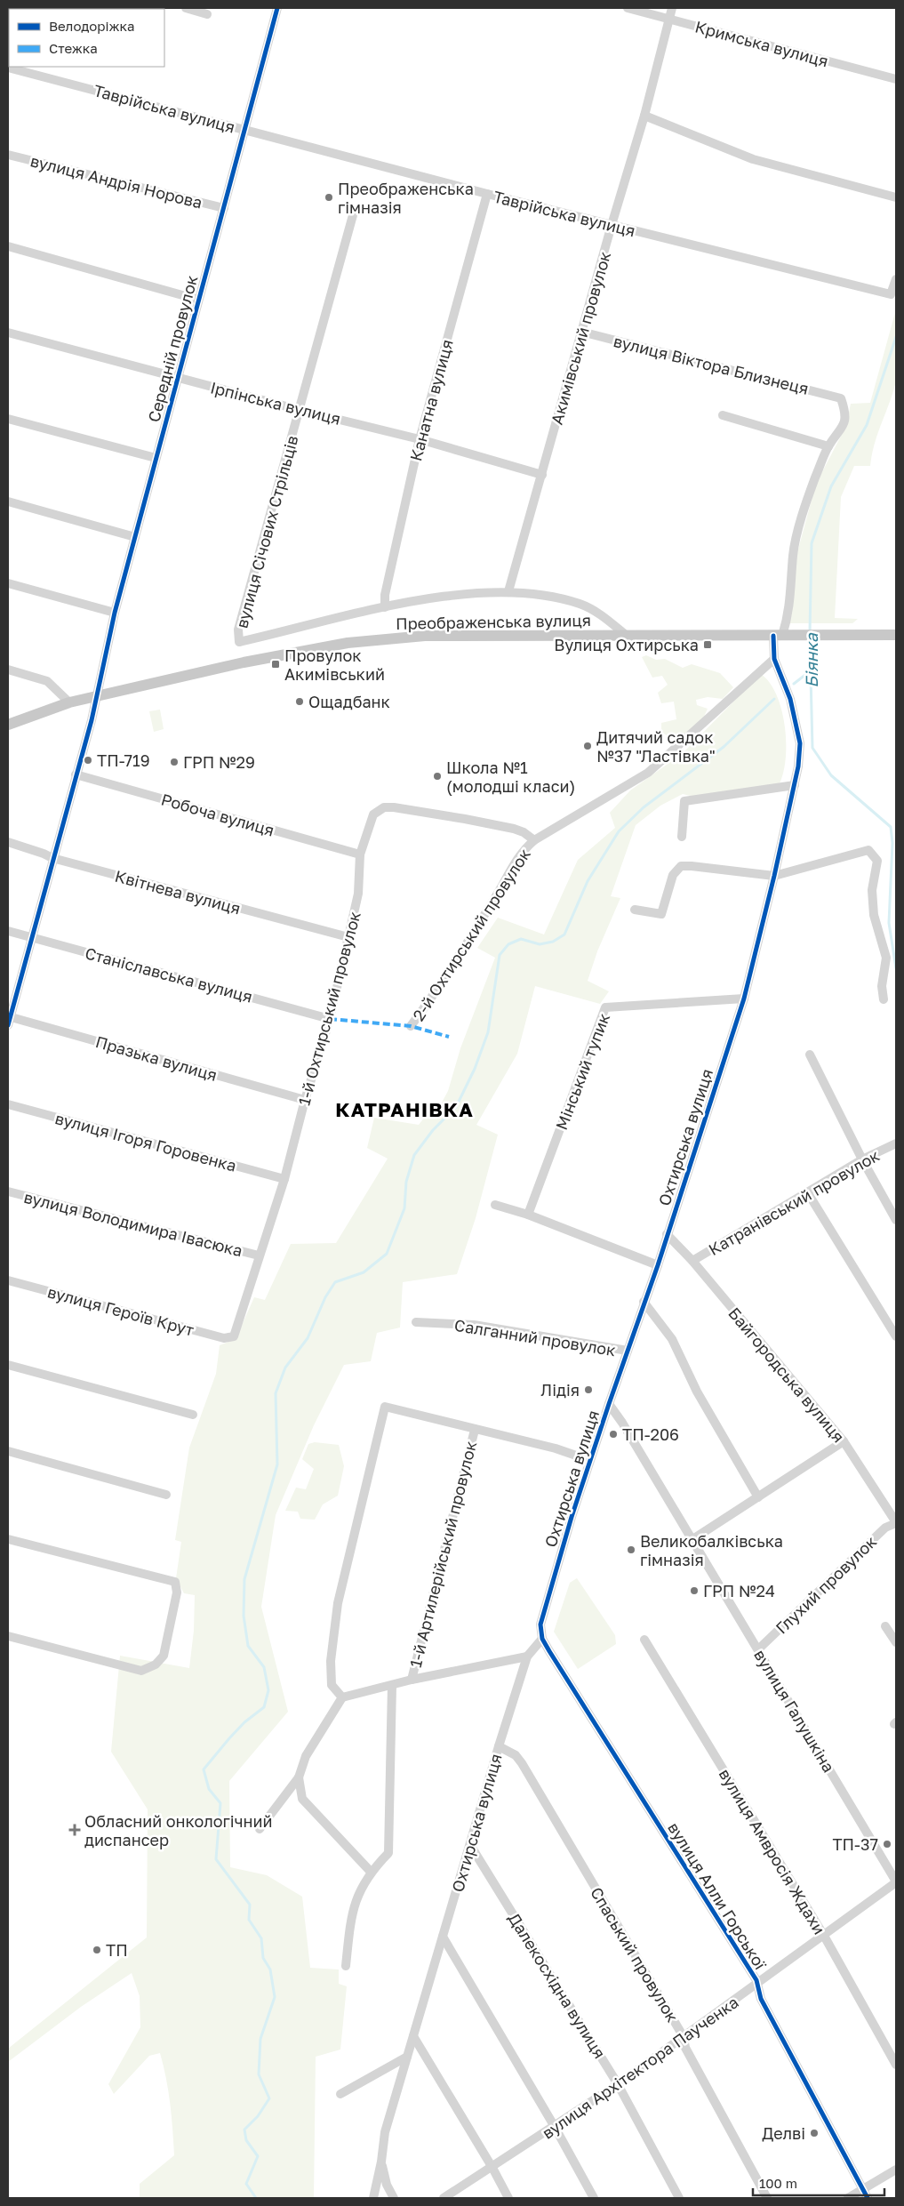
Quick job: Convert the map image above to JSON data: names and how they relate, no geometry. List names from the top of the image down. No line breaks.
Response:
{"streets":{"main road":["Преображенська вулиця"],"street":["Кримська вулиця","Таврійська вулиця","вулиця Андрія Норова","Акимівський провулок","Середній провулок","вулиця Віктора Близнеця","Канатна вулиця","Ірпінська вулиця","вулиця Січових Стрільців","Робоча вулиця","Квітнева вулиця","2-й Охтирський провулок","Станіславська вулиця","1-й Охтирський провулок","Празька вулиця","Мінський тупик","Охтирська вулиця","вулиця Ігоря Горовенка","Катранівський провулок","вулиця Володимира Івасюка","вулиця Героїв Крут","Салганний провулок","Байгородська вулиця","1-й Артилерійський провулок","Глухий провулок","вулиця Галушкіна","вулиця Амвросія Ждахи","вулиця Алли Горської","Спаський провулок","Далекосхідна вулиця","вулиця Архітектора Паученка"]},"crossings":[["Кримська вулиця","Акимівський провулок"],["Таврійська вулиця","Акимівський провулок"],["Таврійська вулиця","Середній провулок"],["Таврійська вулиця","Канатна вулиця"],["вулиця Андрія Норова","Середній провулок"],["Акимівський провулок","вулиця Віктора Близнеця"],["Акимівський провулок","Ірпінська вулиця"],["Середній провулок","Ірпінська вулиця"],["Середній провулок","Преображенська вулиця"],["Середній провулок","Робоча вулиця"],["Середній провулок","Квітнева вулиця"],["Середній провулок","Станіславська вулиця"],["Середній провулок","Празька вулиця"],["Канатна вулиця","Ірпінська вулиця"],["Канатна вулиця","вулиця Січових Стрільців"],["Ірпінська вулиця","вулиця Січових Стрільців"],["Преображенська вулиця","Охтирська вулиця"],["Робоча вулиця","1-й Охтирський провулок"],["Квітнева вулиця","1-й Охтирський провулок"],["2-й Охтирський провулок","1-й Охтирський провулок"],["2-й Охтирський провулок","Охтирська вулиця"],["Станіславська вулиця","1-й Охтирський провулок"],["1-й Охтирський провулок","Празька вулиця"],["1-й Охтирський провулок","вулиця Ігоря Горовенка"],["1-й Охтирський провулок","вулиця Володимира Івасюка"],["1-й Охтирський провулок","вулиця Героїв Крут"],["Мінський тупик","Охтирська вулиця"],["Охтирська вулиця","Салганний провулок"],["Охтирська вулиця","Байгородська вулиця"],["Охтирська вулиця","вулиця Галушкіна"],["Охтирська вулиця","вулиця Алли Горської"],["Охтирська вулиця","Спаський провулок"],["Охтирська вулиця","Далекосхідна вулиця"],["Катранівський провулок","Байгородська вулиця"],["Байгородська вулиця","Глухий провулок"],["Глухий провулок","вулиця Галушкіна"],["вулиця Галушкіна","вулиця Архітектора Паученка"],["вулиця Амвросія Ждахи","вулиця Архітектора Паученка"],["вулиця Алли Горської","вулиця Архітектора Паученка"],["Спаський провулок","вулиця Архітектора Паученка"],["Далекосхідна вулиця","вулиця Архітектора Паученка"]],"districts":["КАТРАНІВКА"],"water":["Біянка"],"places":{"other":["Преображенська гімназія","Ощадбанк","Дитячий садок №37 \"Ластівка\"","ТП-719","ГРП №29","Школа №1 (молодші класи)","Лідія","ТП-206","Великобалківська гімназія","ГРП №24","ТП-37","ТП","Делві"],"transit":["Вулиця Охтирська","Провулок Акимівський"],"health":["Обласний онкологічний диспансер"]},"legend":["Велодоріжка","Стежка"],"scale_bar":"100 m"}
